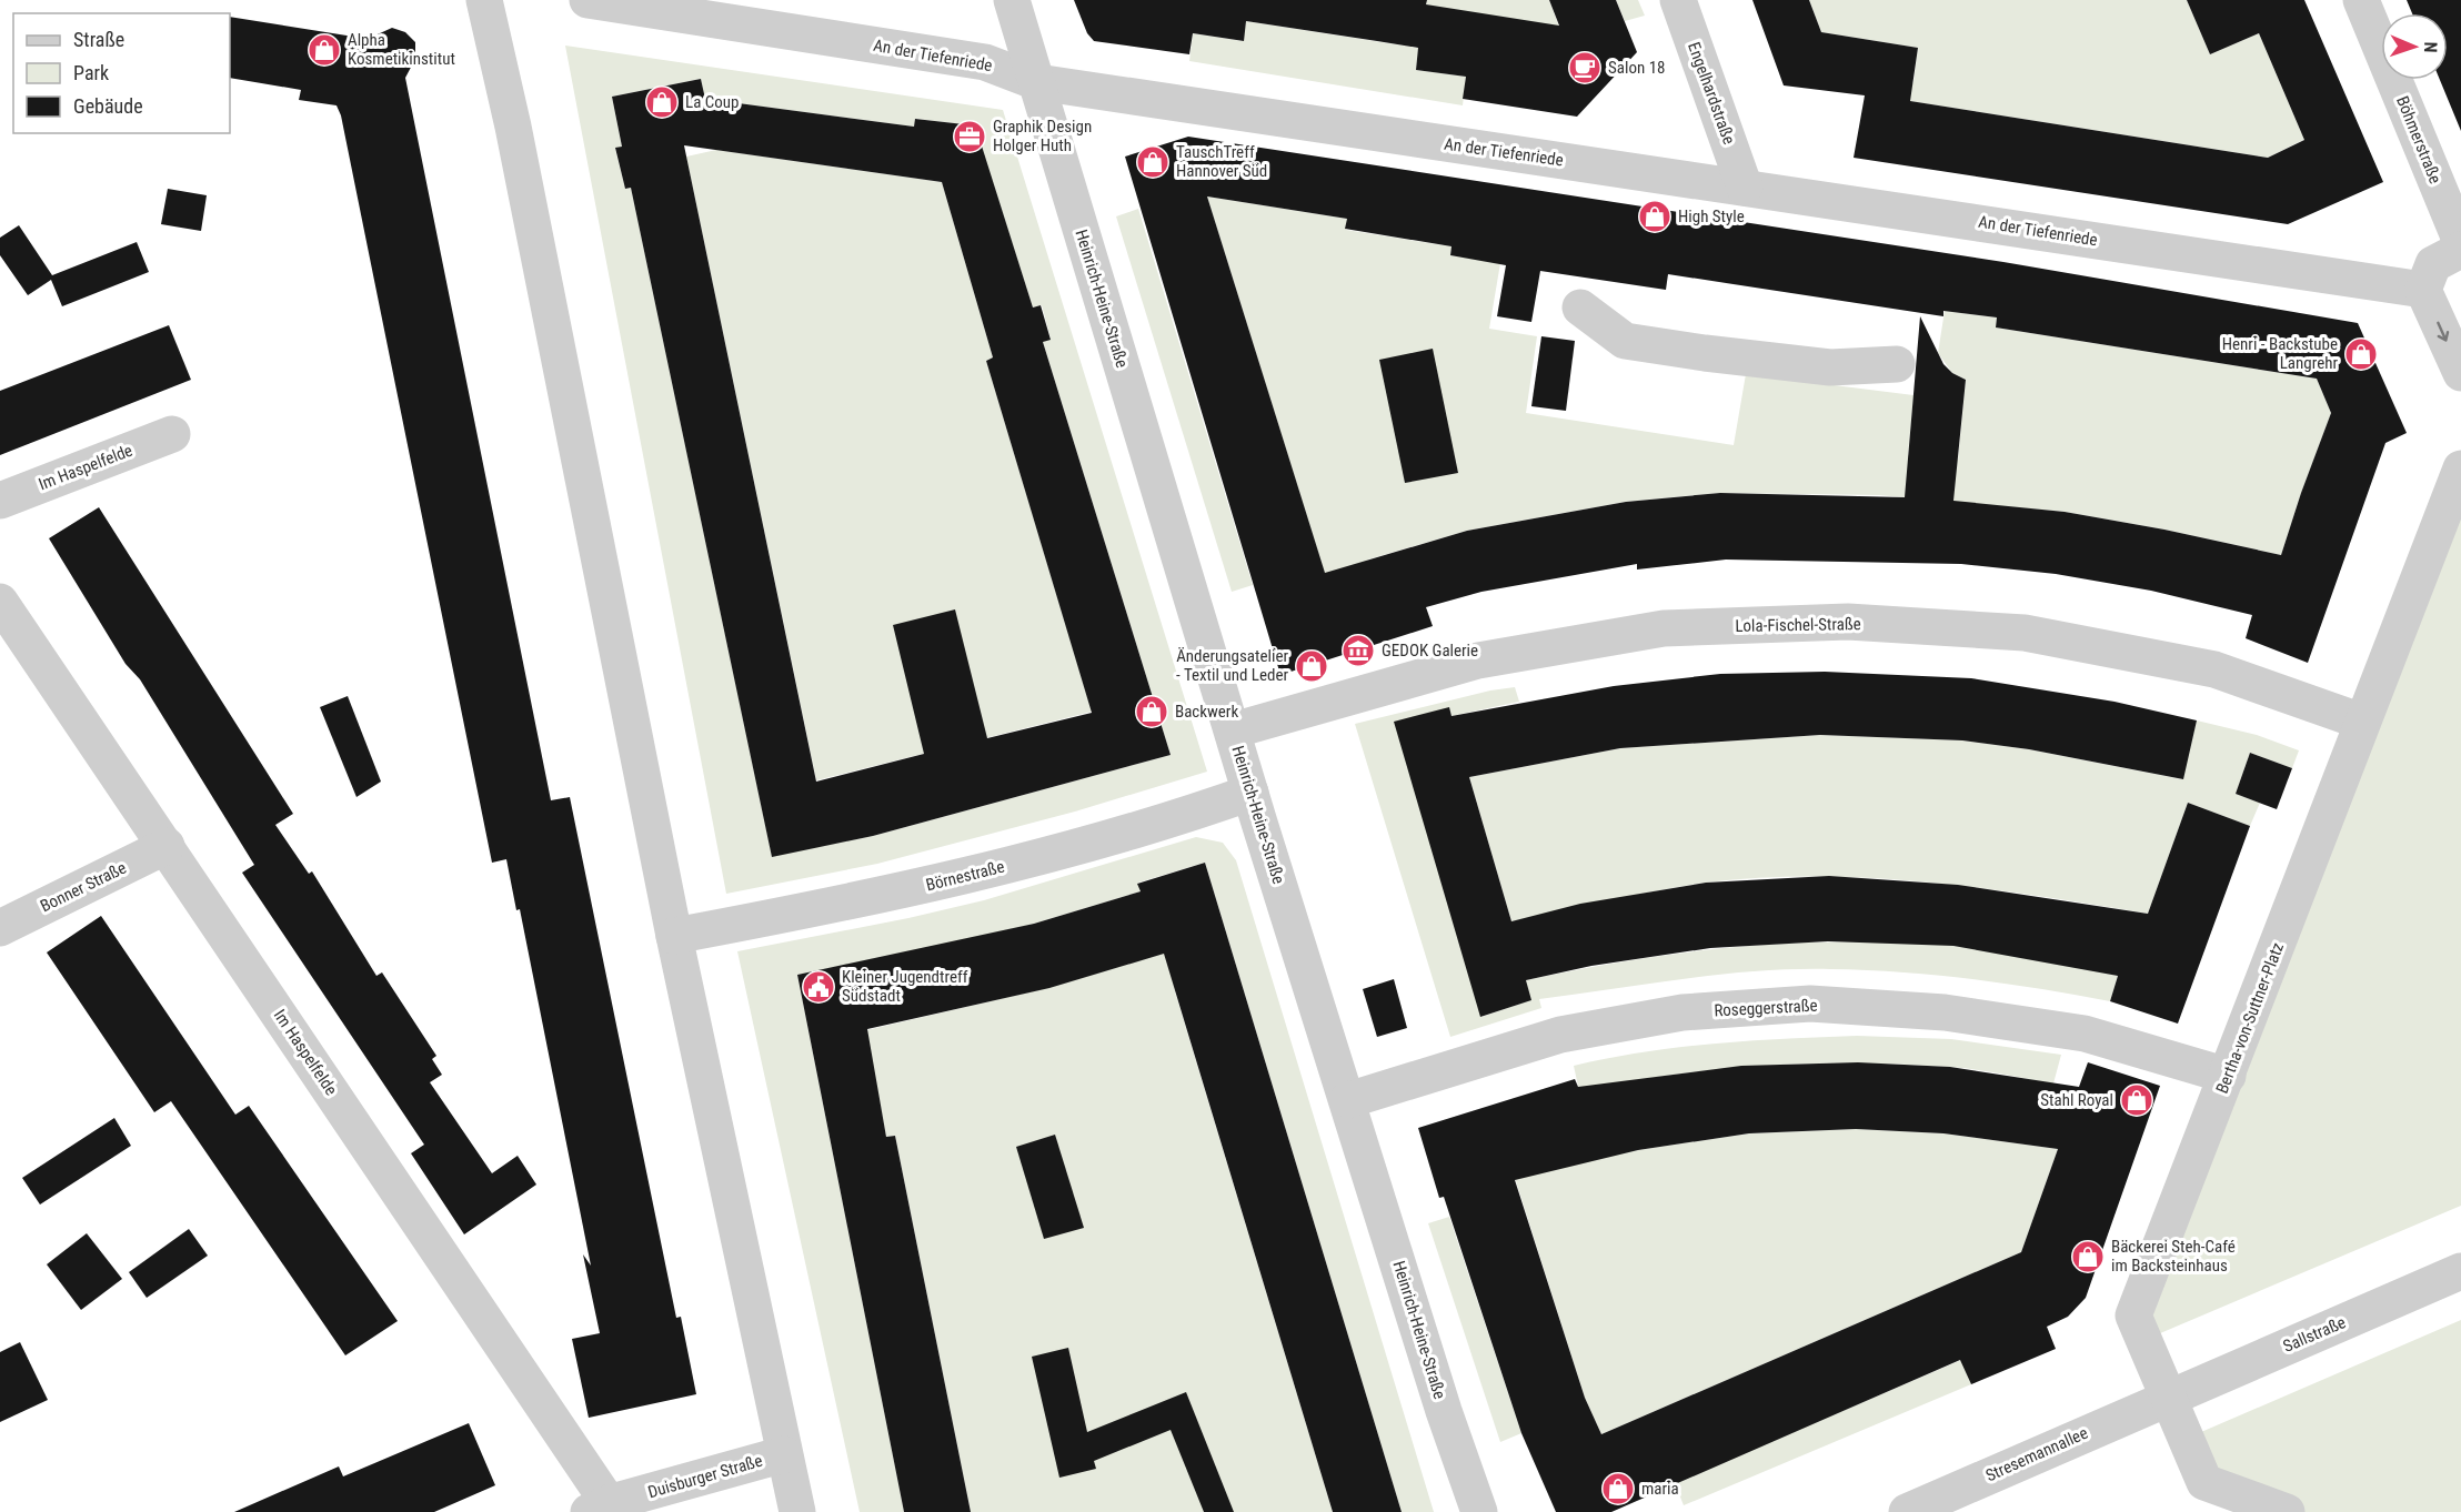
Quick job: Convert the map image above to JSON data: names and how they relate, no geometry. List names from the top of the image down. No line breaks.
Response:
{"streets":{"street":["An der Tiefenriede","Engelhardstraße","Böhmerstraße","Heinrich-Heine-Straße","Im Haspelfelde","Lola-Fischel-Straße","Börnestraße","Bonner Straße","Roseggerstraße","Bertha-von-Suttner-Platz","Sallstraße","Stresemannallee","Duisburger Straße"]},"crossings":[["An der Tiefenriede","Engelhardstraße"],["An der Tiefenriede","Heinrich-Heine-Straße"],["Heinrich-Heine-Straße","Lola-Fischel-Straße"],["Heinrich-Heine-Straße","Börnestraße"],["Heinrich-Heine-Straße","Roseggerstraße"],["Im Haspelfelde","Bonner Straße"],["Im Haspelfelde","Duisburger Straße"],["Lola-Fischel-Straße","Bertha-von-Suttner-Platz"],["Roseggerstraße","Bertha-von-Suttner-Platz"],["Bertha-von-Suttner-Platz","Sallstraße"],["Bertha-von-Suttner-Platz","Stresemannallee"],["Sallstraße","Stresemannallee"]],"places":{"shop":["Alpha Kosmetikinstitut","La Coup","TauschTreff Hannover Süd","High Style","Henri - Backstube Langrehr","Änderungsatelier - Textil und Leder","Backwerk","Stahl Royal","Bäckerei Steh-Café im Backsteinhaus","maria"],"cafe":["Salon 18"],"office":["Graphik Design Holger Huth"],"museum":["GEDOK Galerie"],"public building":["Kleiner Jugendtreff Südstadt"]},"legend":["Straße","Park","Gebäude"],"north":"right"}
